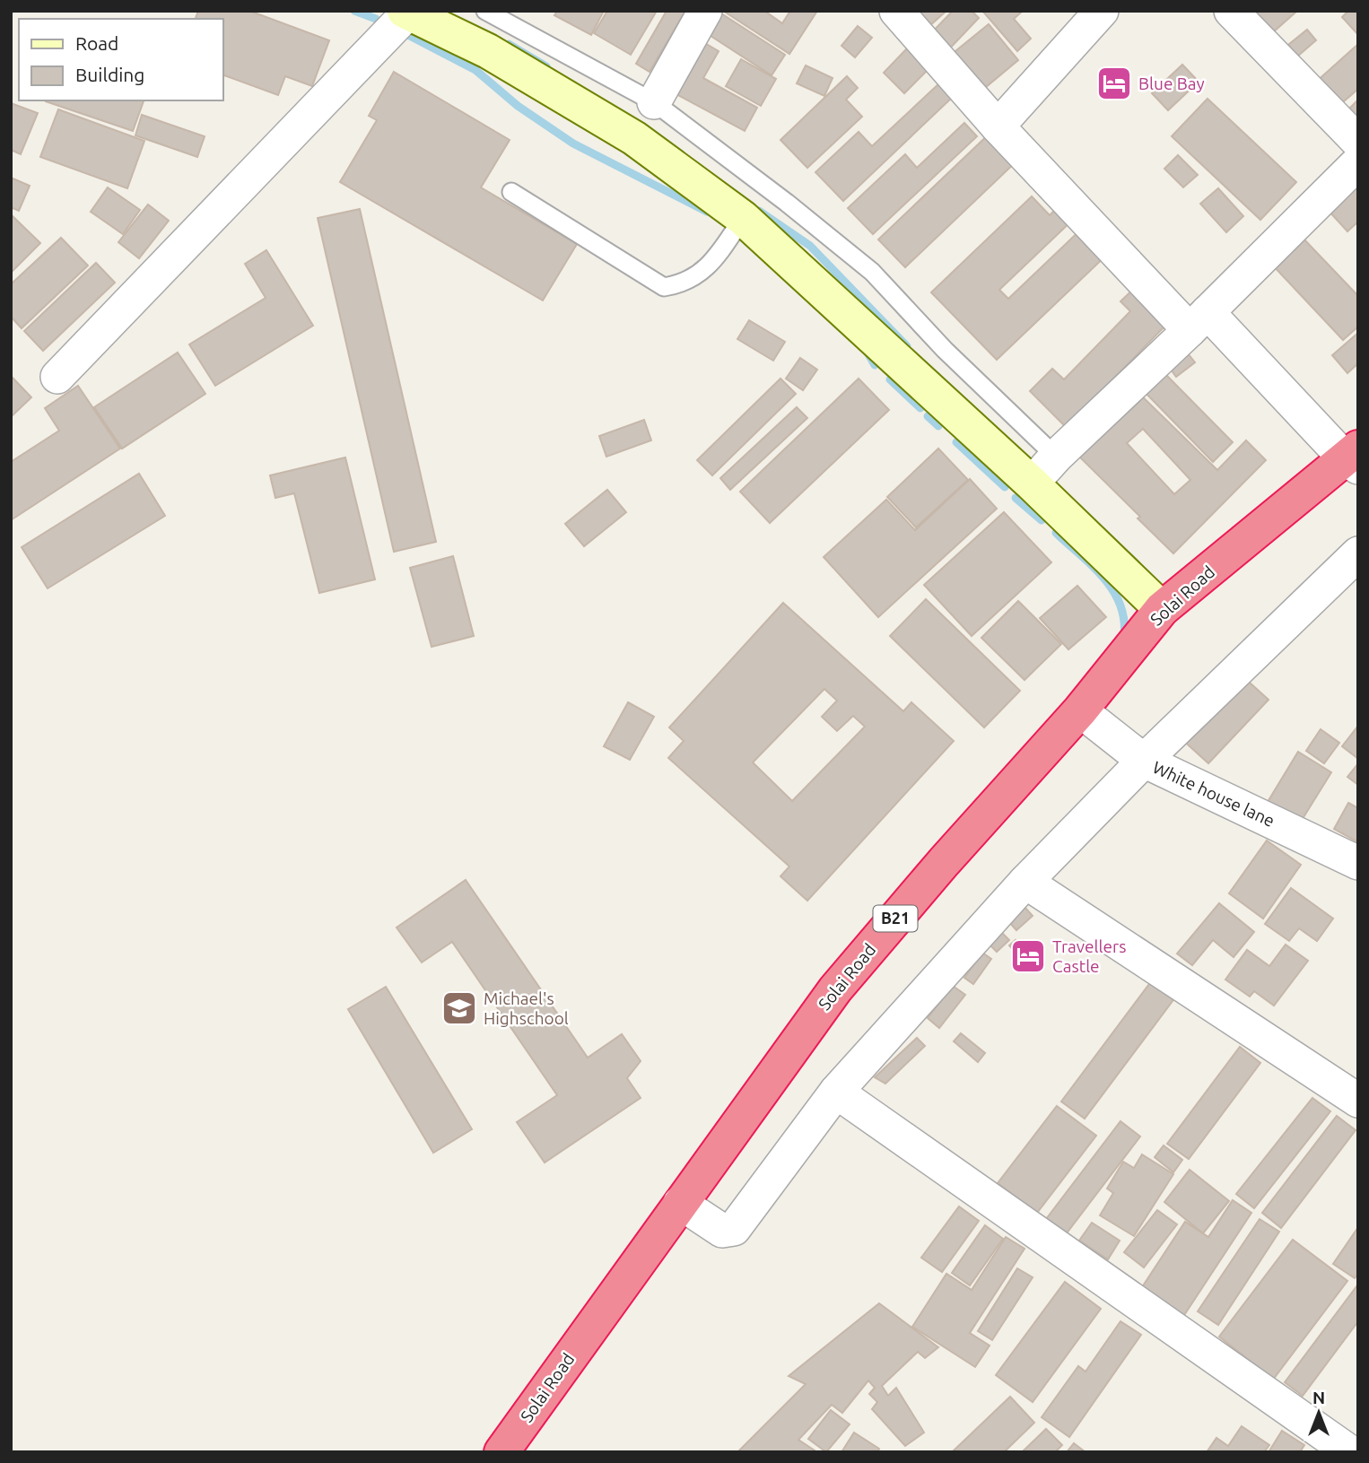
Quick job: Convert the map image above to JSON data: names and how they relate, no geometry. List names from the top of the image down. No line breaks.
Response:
{"streets":{"highway":["Solai Road","B21"],"street":["White house lane"]},"crossings":[["Solai Road","White house lane"]],"places":{"hotel":["Blue Bay","Travellers Castle"],"school or university":["Michael's Highschool"]},"legend":["Road","Building"],"north":"top"}
